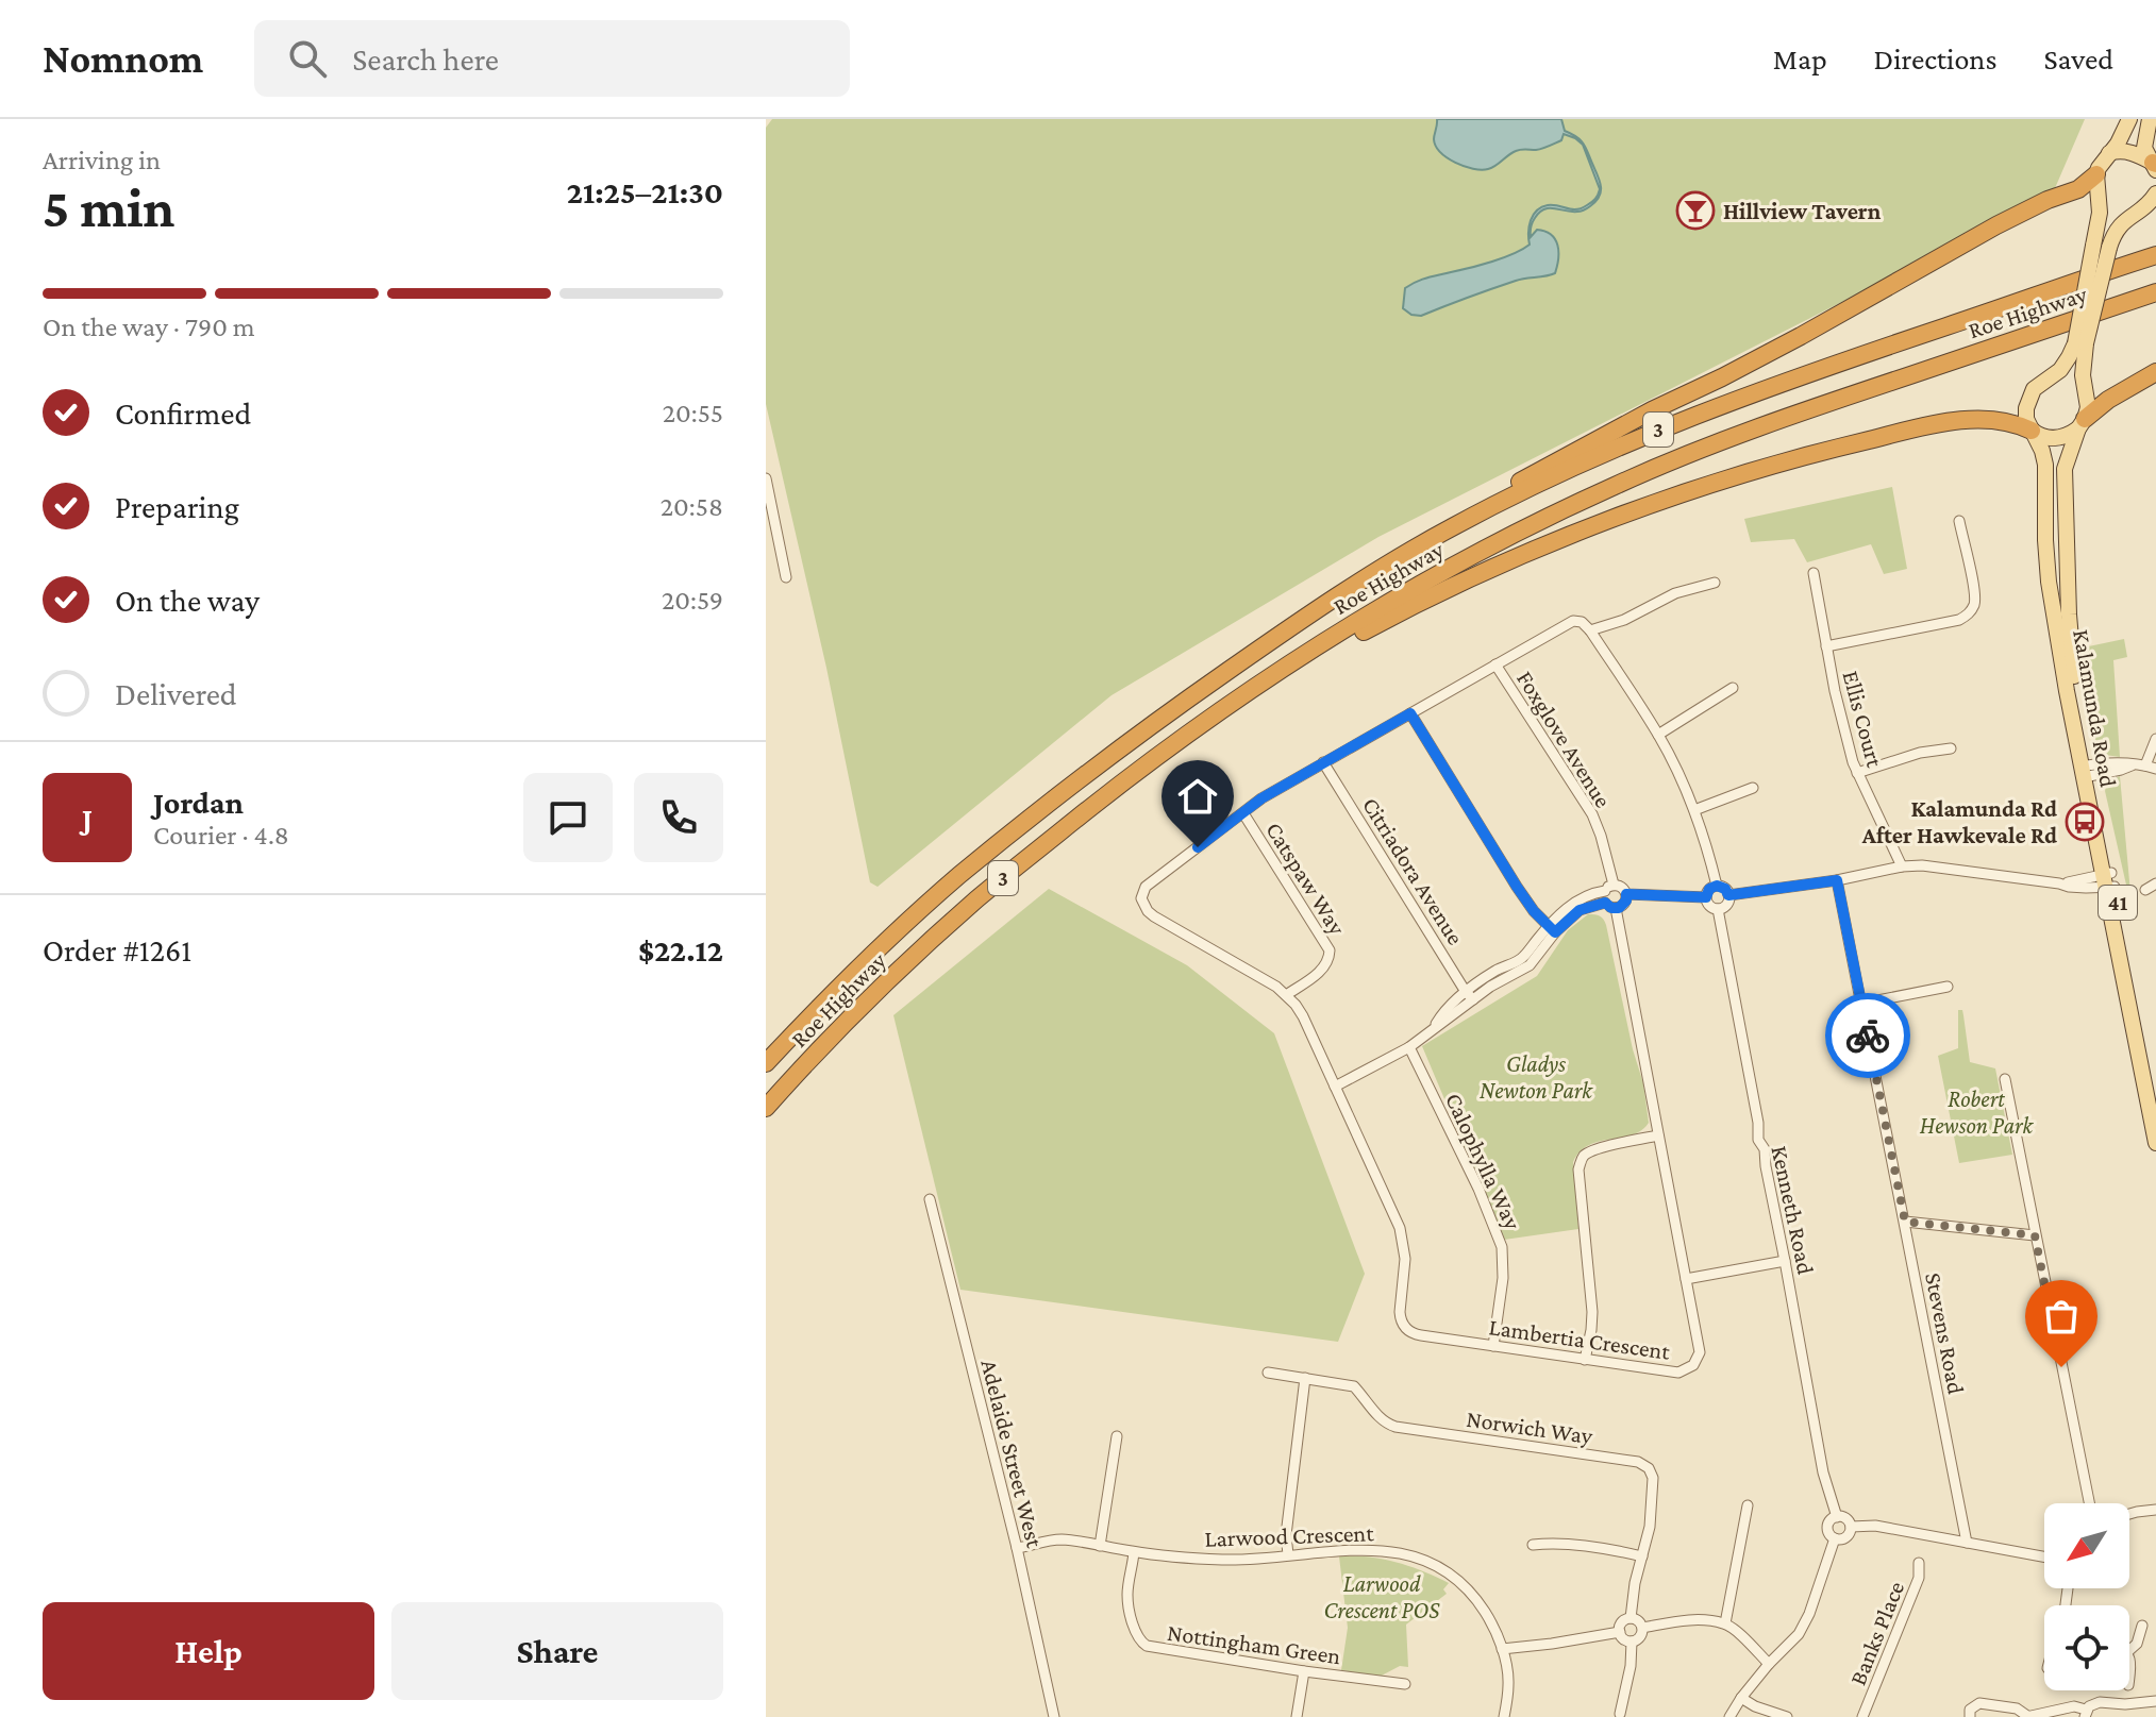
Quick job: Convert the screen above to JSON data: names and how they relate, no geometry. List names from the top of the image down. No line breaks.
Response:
{"streets":{"highway":["Roe Highway","3"],"main road":["Kalamunda Road","41"],"street":["Ellis Court","Foxglove Avenue","Citriadora Avenue","Catspaw Way","Calophylla Way","Kenneth Road","Stevens Road","Lambertia Crescent","Norwich Way","Adelaide Street West","Larwood Crescent","Banks Place","Nottingham Green"]},"crossings":[["Calophylla Way","Lambertia Crescent"],["Adelaide Street West","Larwood Crescent"],["Larwood Crescent","Nottingham Green"]],"parks":["Gladys Newton Park","Robert Hewson Park","Larwood Crescent POS"],"places":{"bar":["Hillview Tavern"],"bus stop":["Kalamunda Rd After Hawkevale Rd"]},"north":"bottom left","page":{"header":"Nomnom","search":"Search here","nav":["Map","Directions","Saved"],"heading":["5 min","Arriving in","21:25–21:30"],"panel":["Jordan","Courier · 4.8","Order #1261","$22.12"],"bar":"On the way · 790 m","list":[["Confirmed","20:55"],["Preparing","20:58"],["On the way","20:59"],"Delivered"],"round":"J","buttons":["Help","Share"]}}
